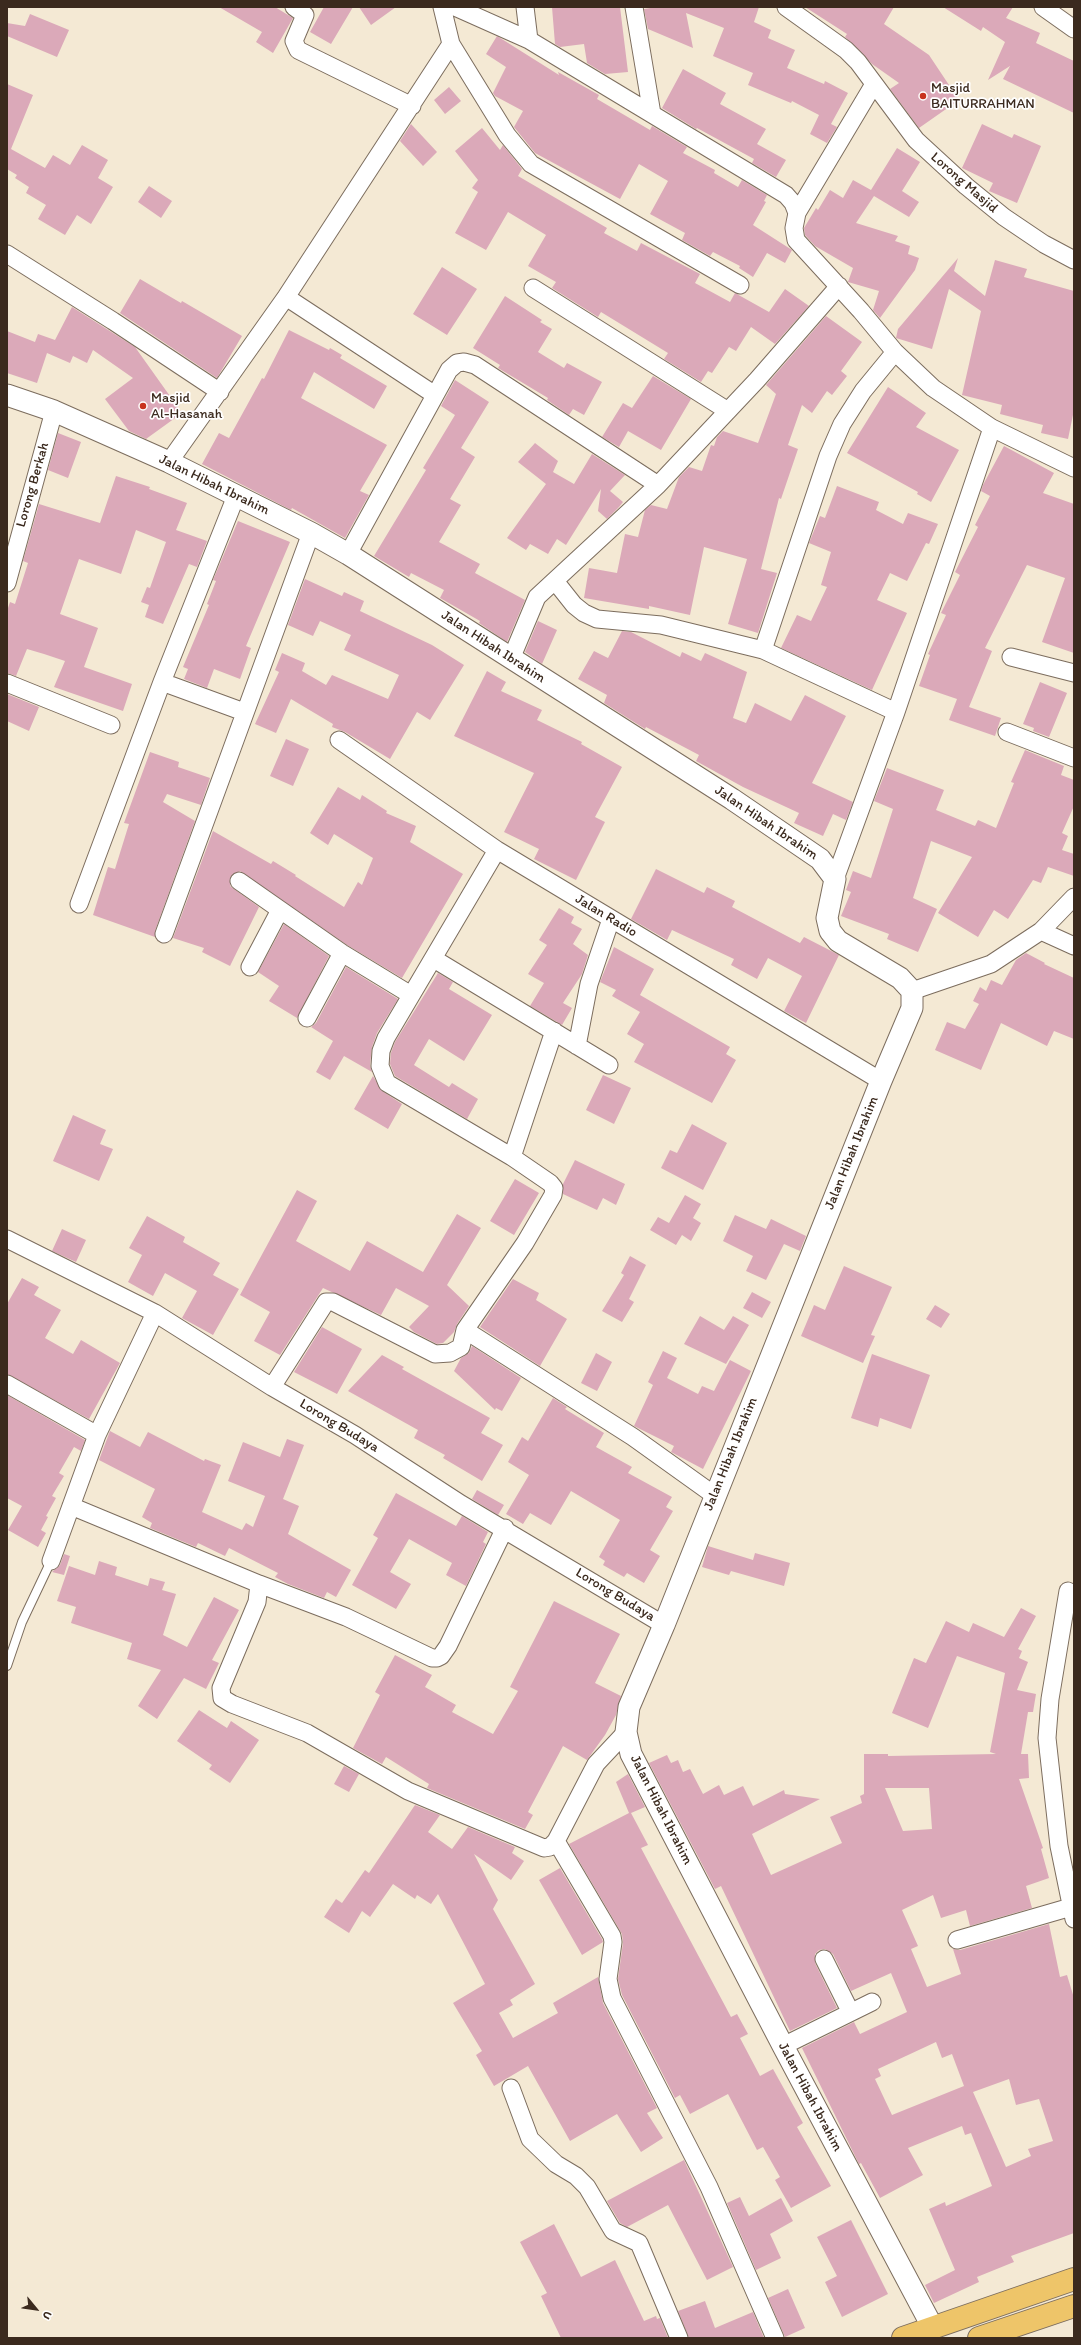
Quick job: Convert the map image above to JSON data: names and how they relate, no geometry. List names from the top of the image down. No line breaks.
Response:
{"streets":{"street":["Lorong Masjid","Lorong Berkah","Jalan Hibah Ibrahim","Jalan Radio","Lorong Budaya"]},"crossings":[["Lorong Berkah","Jalan Hibah Ibrahim"],["Jalan Hibah Ibrahim","Jalan Radio"],["Jalan Hibah Ibrahim","Lorong Budaya"]],"places":["Masjid BAITURRAHMAN","Masjid Al-Hasanah"],"north":"bottom right"}
